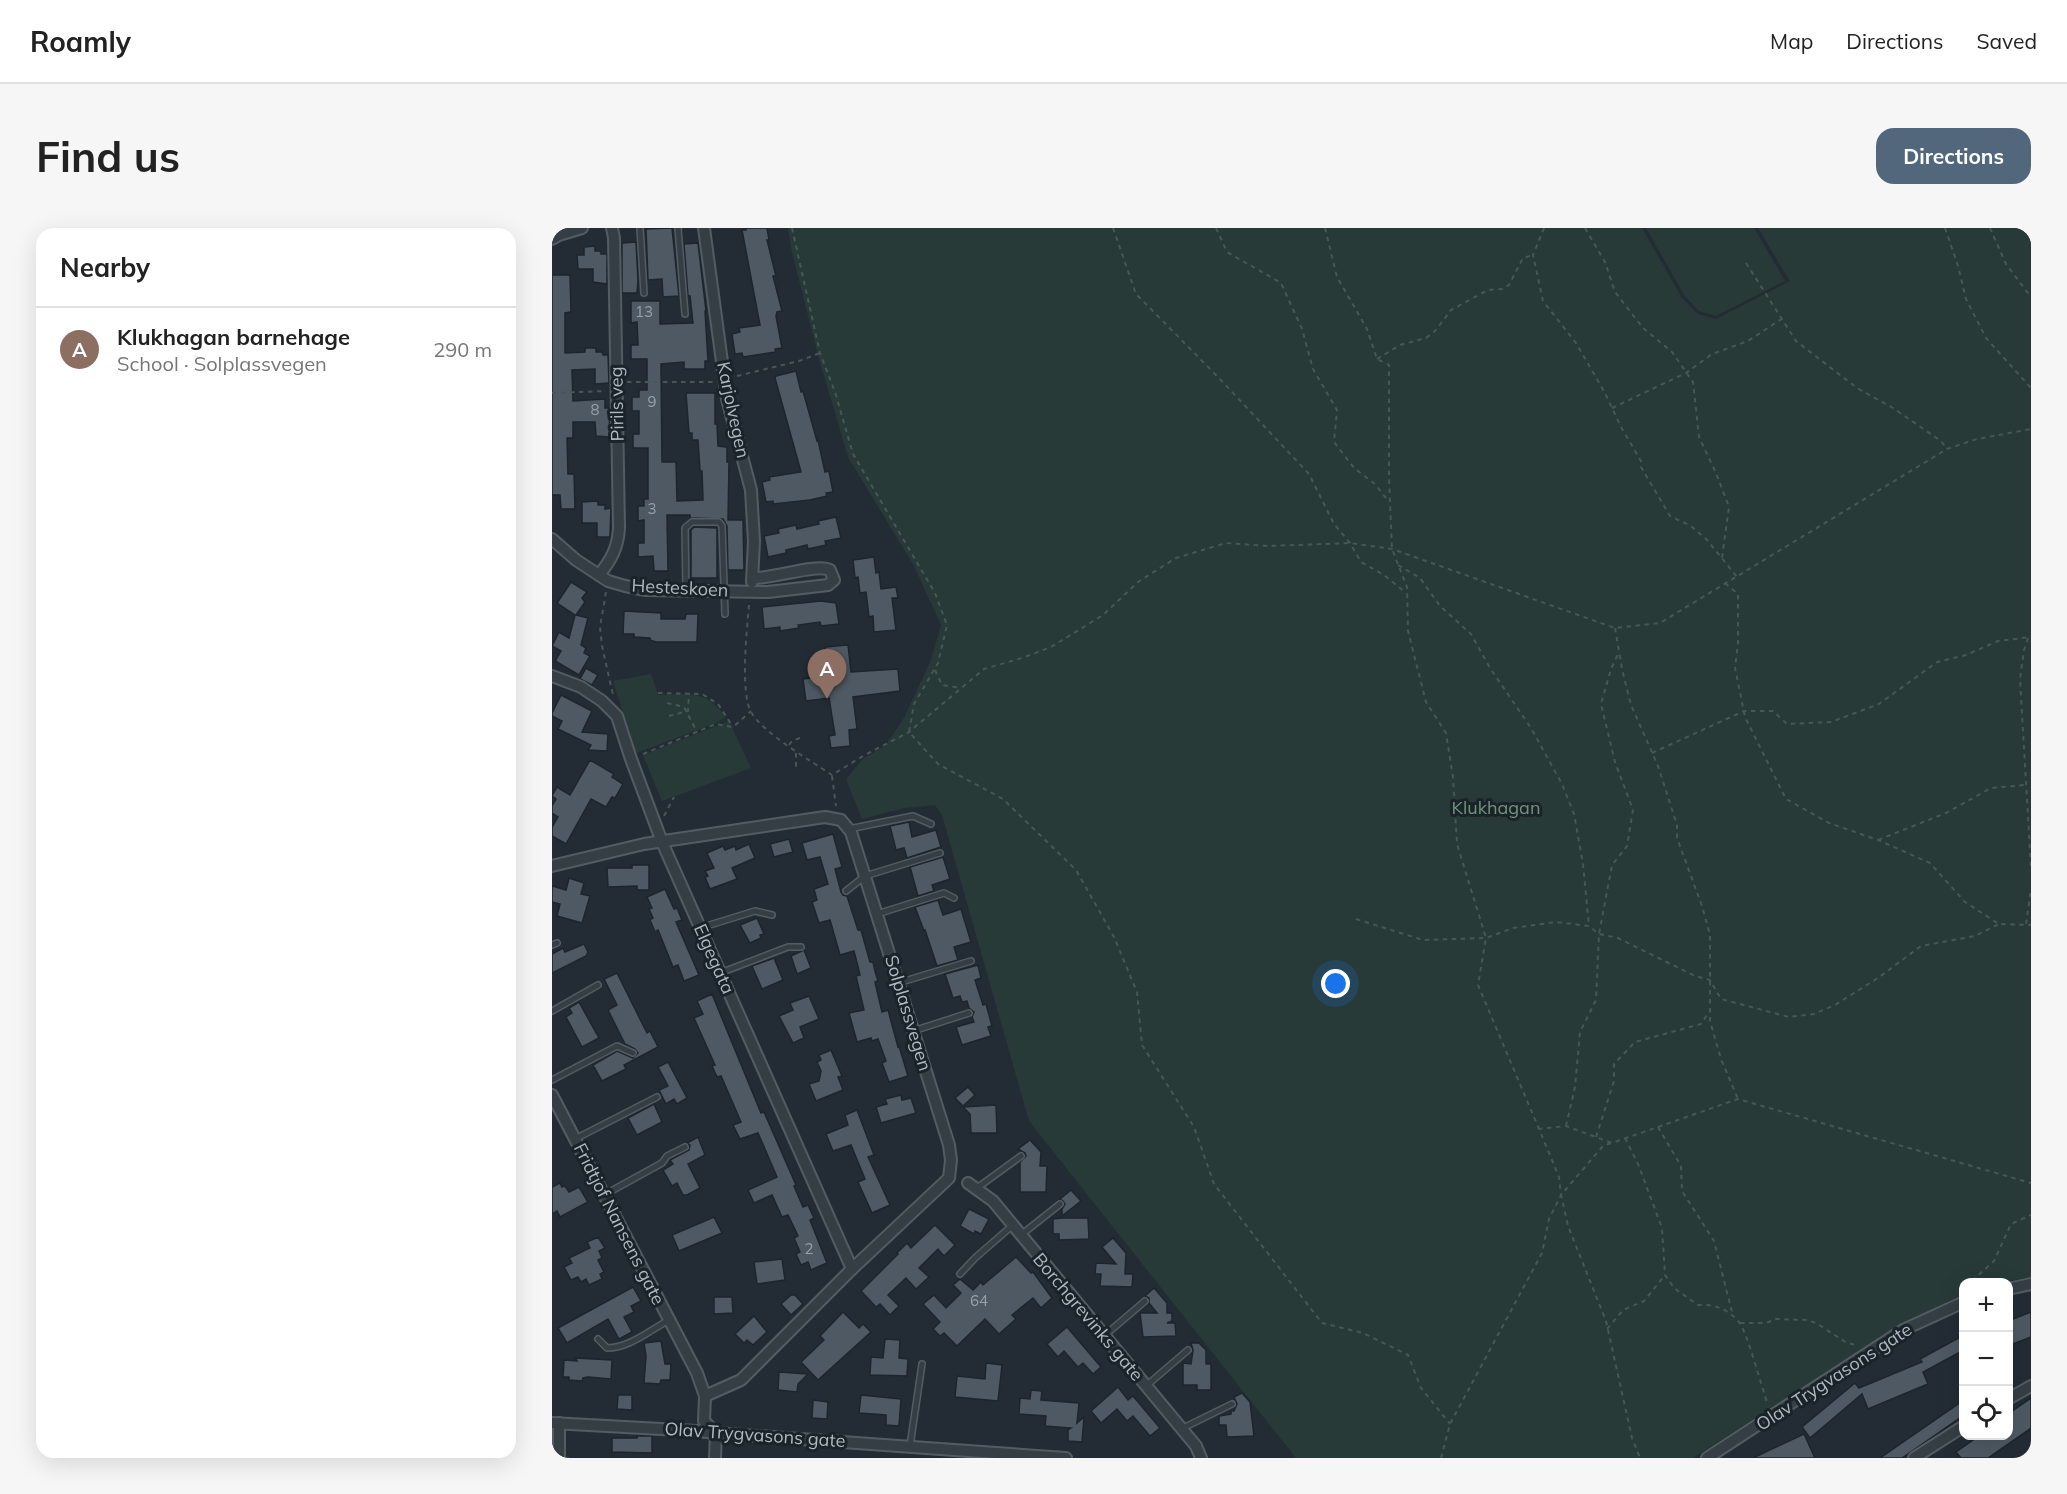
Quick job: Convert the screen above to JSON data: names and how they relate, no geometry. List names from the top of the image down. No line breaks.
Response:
{"streets":{"street":["Pirils veg","Karjolvegen","Hesteskoen","Elgegata","Solplassvegen","Fridtjof Nansens gate","Borchgrevinks gate","Olav Trygvasons gate"]},"crossings":[["Pirils veg","Hesteskoen"],["Karjolvegen","Hesteskoen"],["Elgegata","Solplassvegen"],["Solplassvegen","Fridtjof Nansens gate"],["Fridtjof Nansens gate","Olav Trygvasons gate"]],"parks":["Klukhagan"],"house_numbers":["13","9","8","3","2","64"],"page":{"header":"Roamly","nav":["Map","Directions","Saved"],"buttons":"Directions","title":"Find us","heading":"Nearby","list":[{"mark":"A","name":"Klukhagan barnehage","note":"School · Solplassvegen","value":"290 m"}],"pins":"A","map_buttons":["+","−"]}}
